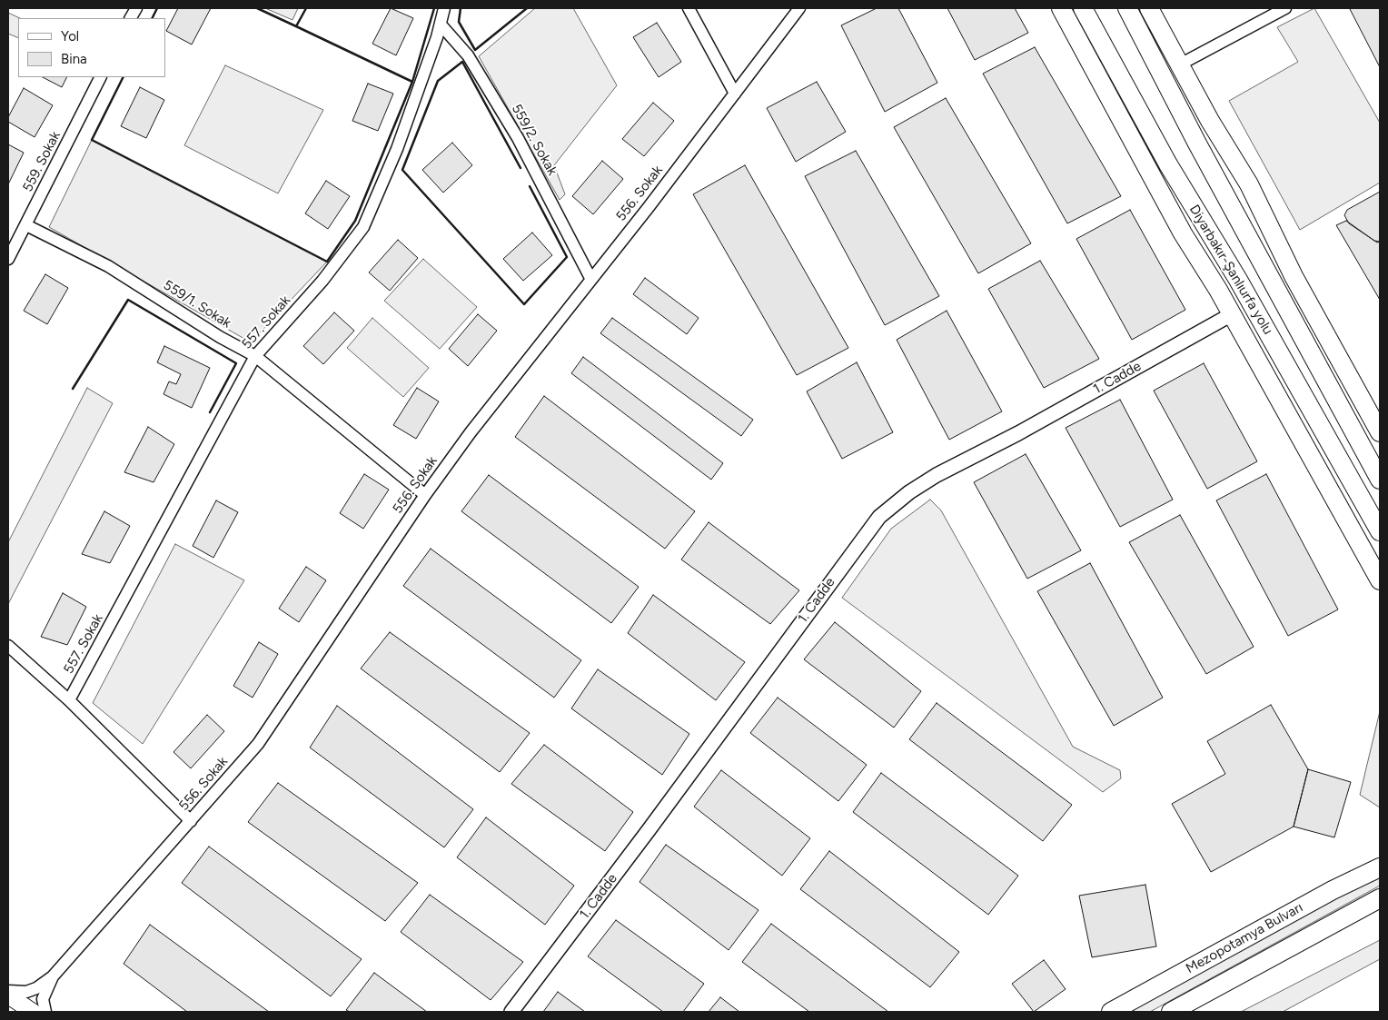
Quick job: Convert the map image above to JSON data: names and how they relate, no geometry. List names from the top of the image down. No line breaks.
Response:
{"streets":{"main road":["Diyarbakır-Şanlıurfa yolu","Mezopotamya Bulvarı"],"street":["559/2. Sokak","559. Sokak","556. Sokak","559/1. Sokak","557. Sokak","1. Cadde"]},"crossings":[["559/2. Sokak","556. Sokak"],["559/2. Sokak","557. Sokak"],["559. Sokak","559/1. Sokak"],["556. Sokak","559/1. Sokak"],["559/1. Sokak","557. Sokak"]],"legend":["Yol","Bina"]}
